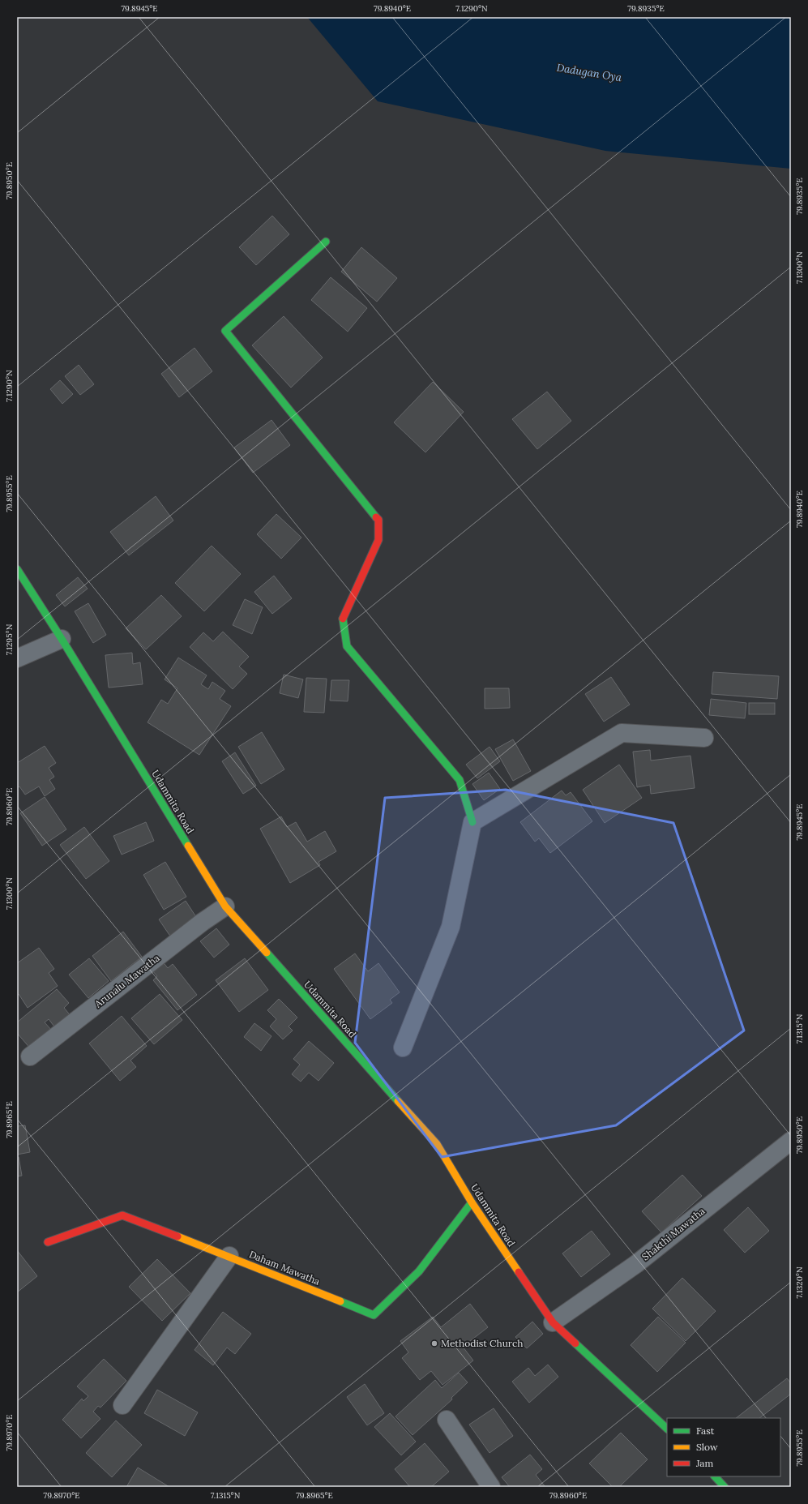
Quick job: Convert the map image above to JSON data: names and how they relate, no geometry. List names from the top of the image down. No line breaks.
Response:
{"streets":{"street":["Udammita Road","Arunalu Mawatha","Shakthi Mawatha","Daham Mawatha"]},"crossings":[["Udammita Road","Arunalu Mawatha"],["Udammita Road","Shakthi Mawatha"],["Udammita Road","Daham Mawatha"]],"water":["Dadugan Oya"],"places":["Methodist Church"],"legend":["Fast","Slow","Jam"],"coordinates":["79.8945°E","79.8940°E","7.1290°N","79.8935°E","79.8950°E","7.1300°N","79.8955°E","7.1295°N","79.8960°E","7.1315°N","79.8965°E","7.1320°N","79.8970°E"]}
